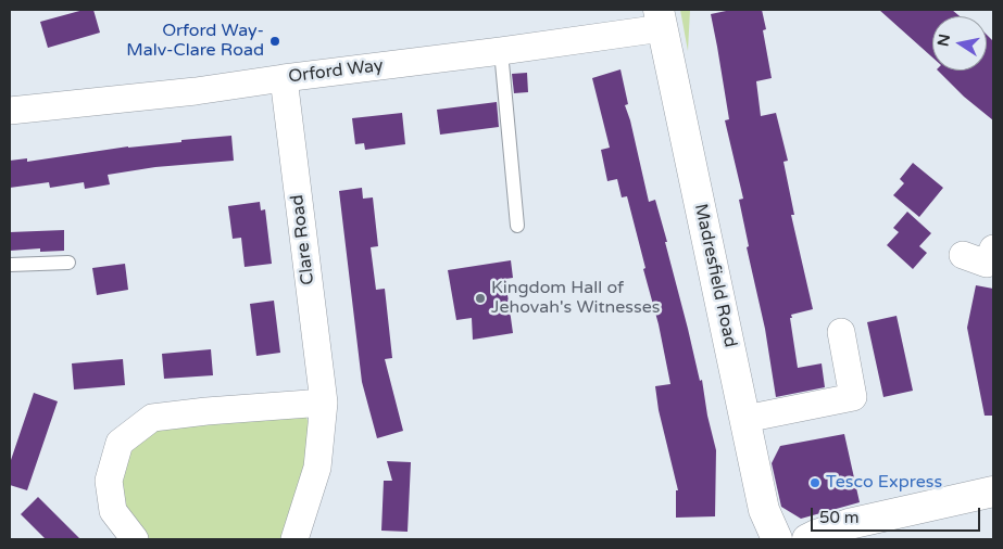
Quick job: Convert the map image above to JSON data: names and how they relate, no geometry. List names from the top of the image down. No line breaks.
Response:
{"streets":{"street":["Orford Way","Clare Road","Madresfield Road"]},"crossings":[["Orford Way","Clare Road"],["Orford Way","Madresfield Road"]],"places":["Orford Way- Malv-Clare Road","Kingdom Hall of Jehovah's Witnesses","Tesco Express"],"scale_bar":"50 m","north":"left"}
